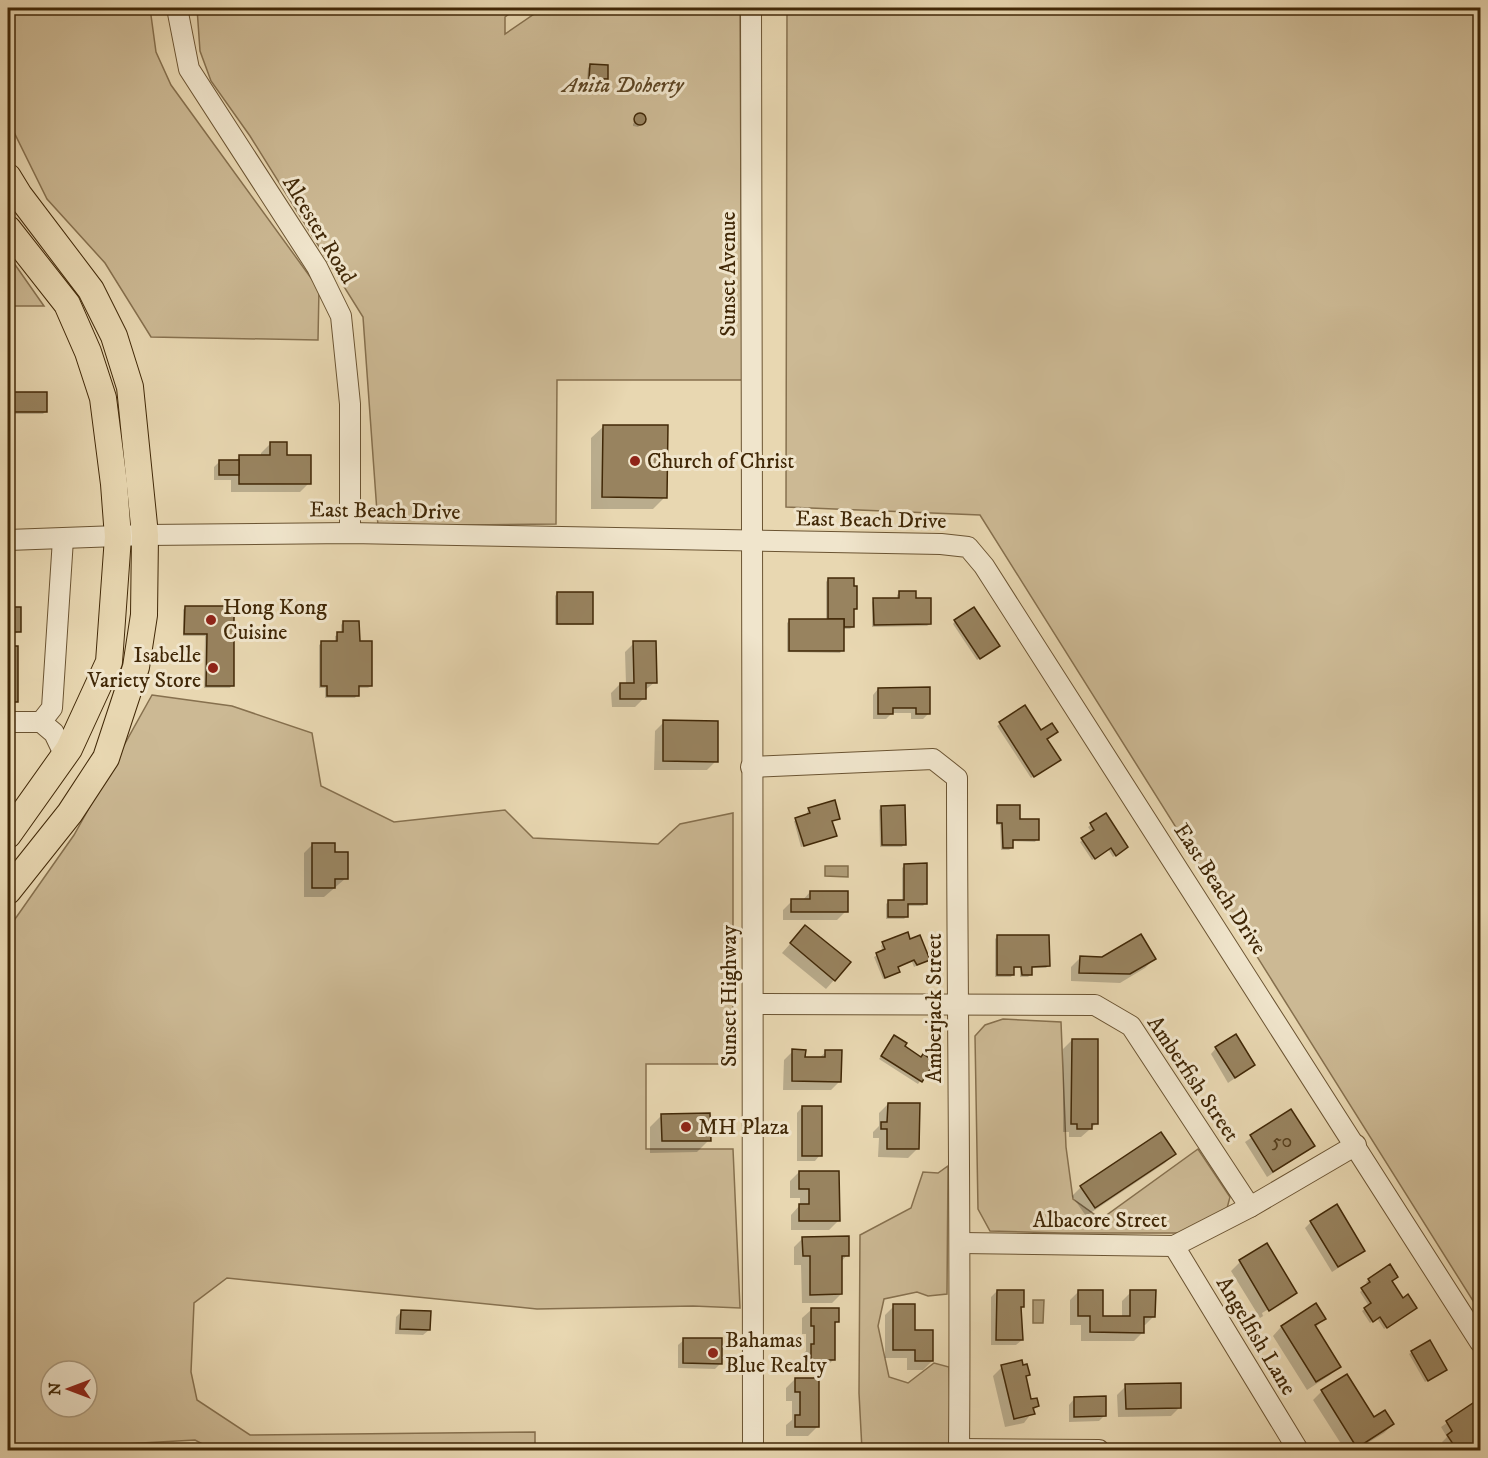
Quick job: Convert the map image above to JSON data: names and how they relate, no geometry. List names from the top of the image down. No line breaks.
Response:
{"streets":{"street":["Alcester Road","Sunset Avenue","East Beach Drive","Sunset Highway","Amberjack Street","Amberfish Street","Albacore Street","Angelfish Lane"]},"crossings":[["Alcester Road","East Beach Drive"],["Sunset Avenue","East Beach Drive"],["Sunset Avenue","Sunset Highway"],["East Beach Drive","Sunset Highway"],["East Beach Drive","Albacore Street"],["Sunset Highway","Amberjack Street"],["Sunset Highway","Amberfish Street"],["Amberjack Street","Amberfish Street"],["Amberjack Street","Albacore Street"],["Amberfish Street","Albacore Street"],["Albacore Street","Angelfish Lane"]],"parks":["Anita Doherty"],"places":["Church of Christ","Hong Kong Cuisine","Isabelle Variety Store","MH Plaza","Bahamas Blue Realty"],"house_numbers":["50"],"north":"left"}
